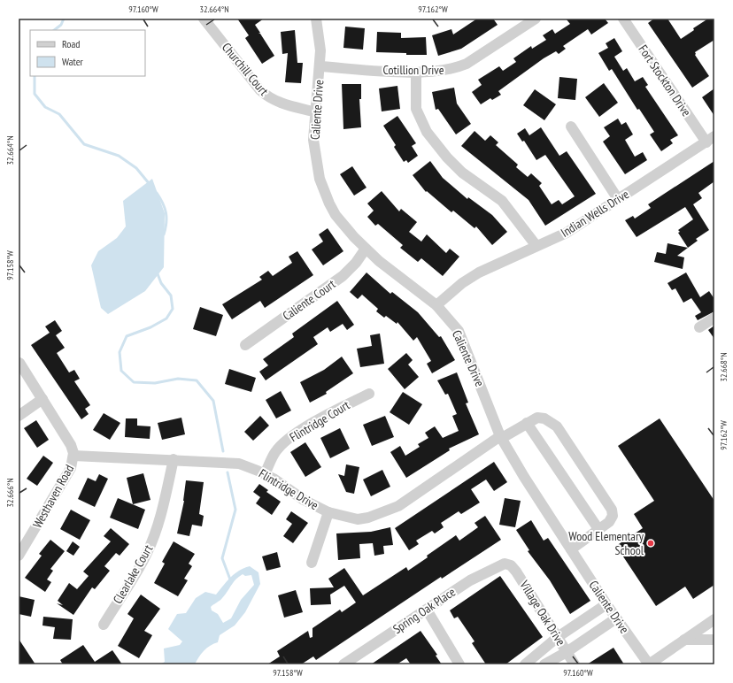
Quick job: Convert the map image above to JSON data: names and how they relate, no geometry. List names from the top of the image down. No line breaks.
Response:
{"streets":{"street":["Churchill Court","Cotillion Drive","Fort Stockton Drive","Caliente Drive","Indian Wells Drive","Caliente Court","Flintridge Court","Flintridge Drive","Westhaven Road","Clearlake Court","Spring Oak Place","Village Oak Drive"]},"crossings":[["Churchill Court","Caliente Drive"],["Cotillion Drive","Caliente Drive"],["Fort Stockton Drive","Indian Wells Drive"],["Caliente Drive","Indian Wells Drive"],["Caliente Drive","Caliente Court"],["Caliente Drive","Flintridge Drive"],["Flintridge Court","Flintridge Drive"],["Flintridge Drive","Westhaven Road"],["Flintridge Drive","Clearlake Court"],["Spring Oak Place","Village Oak Drive"]],"places":["Wood Elementary School"],"legend":["Road","Water"],"coordinates":["97.160°W","32.664°N","97.162°W","97.158°W","32.668°N","32.666°N"]}
